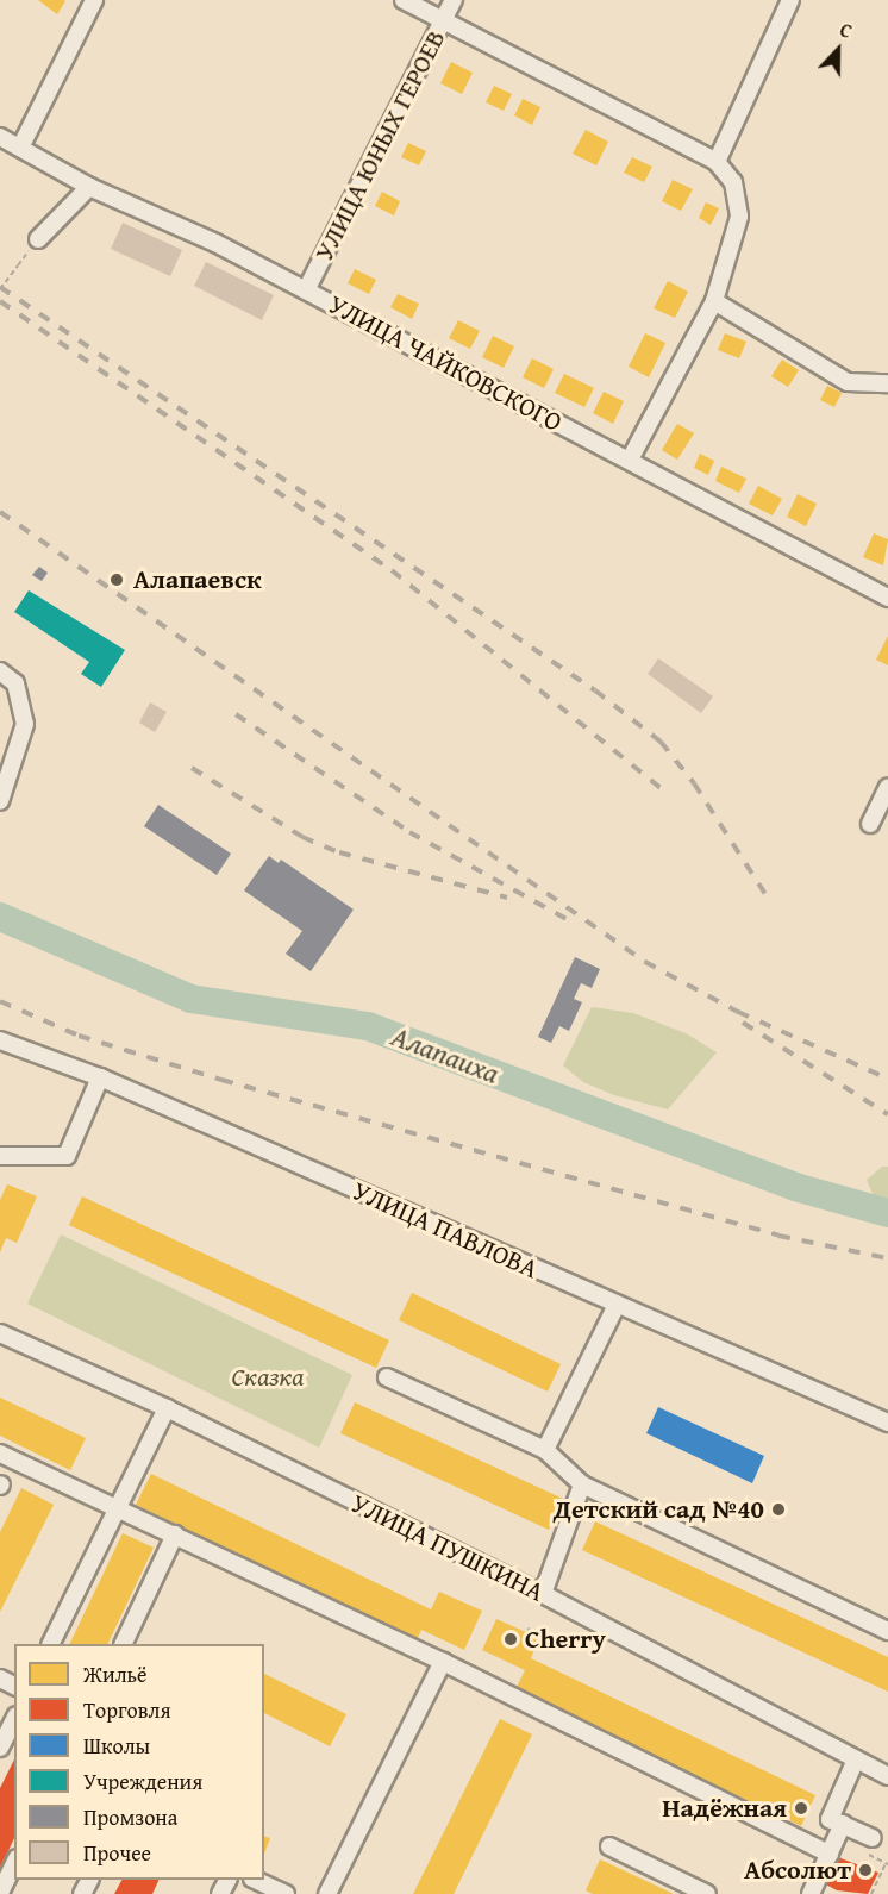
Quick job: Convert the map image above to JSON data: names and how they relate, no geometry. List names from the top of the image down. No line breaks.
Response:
{"streets":{"street":["УЛИЦА ЮНЫХ ГЕРОЕВ","УЛИЦА ЧАЙКОВСКОГО","УЛИЦА ПАВЛОВА","УЛИЦА ПУШКИНА"]},"crossings":[["УЛИЦА ЮНЫХ ГЕРОЕВ","УЛИЦА ЧАЙКОВСКОГО"]],"water":["Алапаиха"],"parks":["Сказка"],"places":["Алапаевск","Детский сад №40","Cherry","Надёжная","Абсолют"],"legend":["Жильё","Торговля","Школы","Учреждения","Промзона","Прочее"],"north":"top"}
